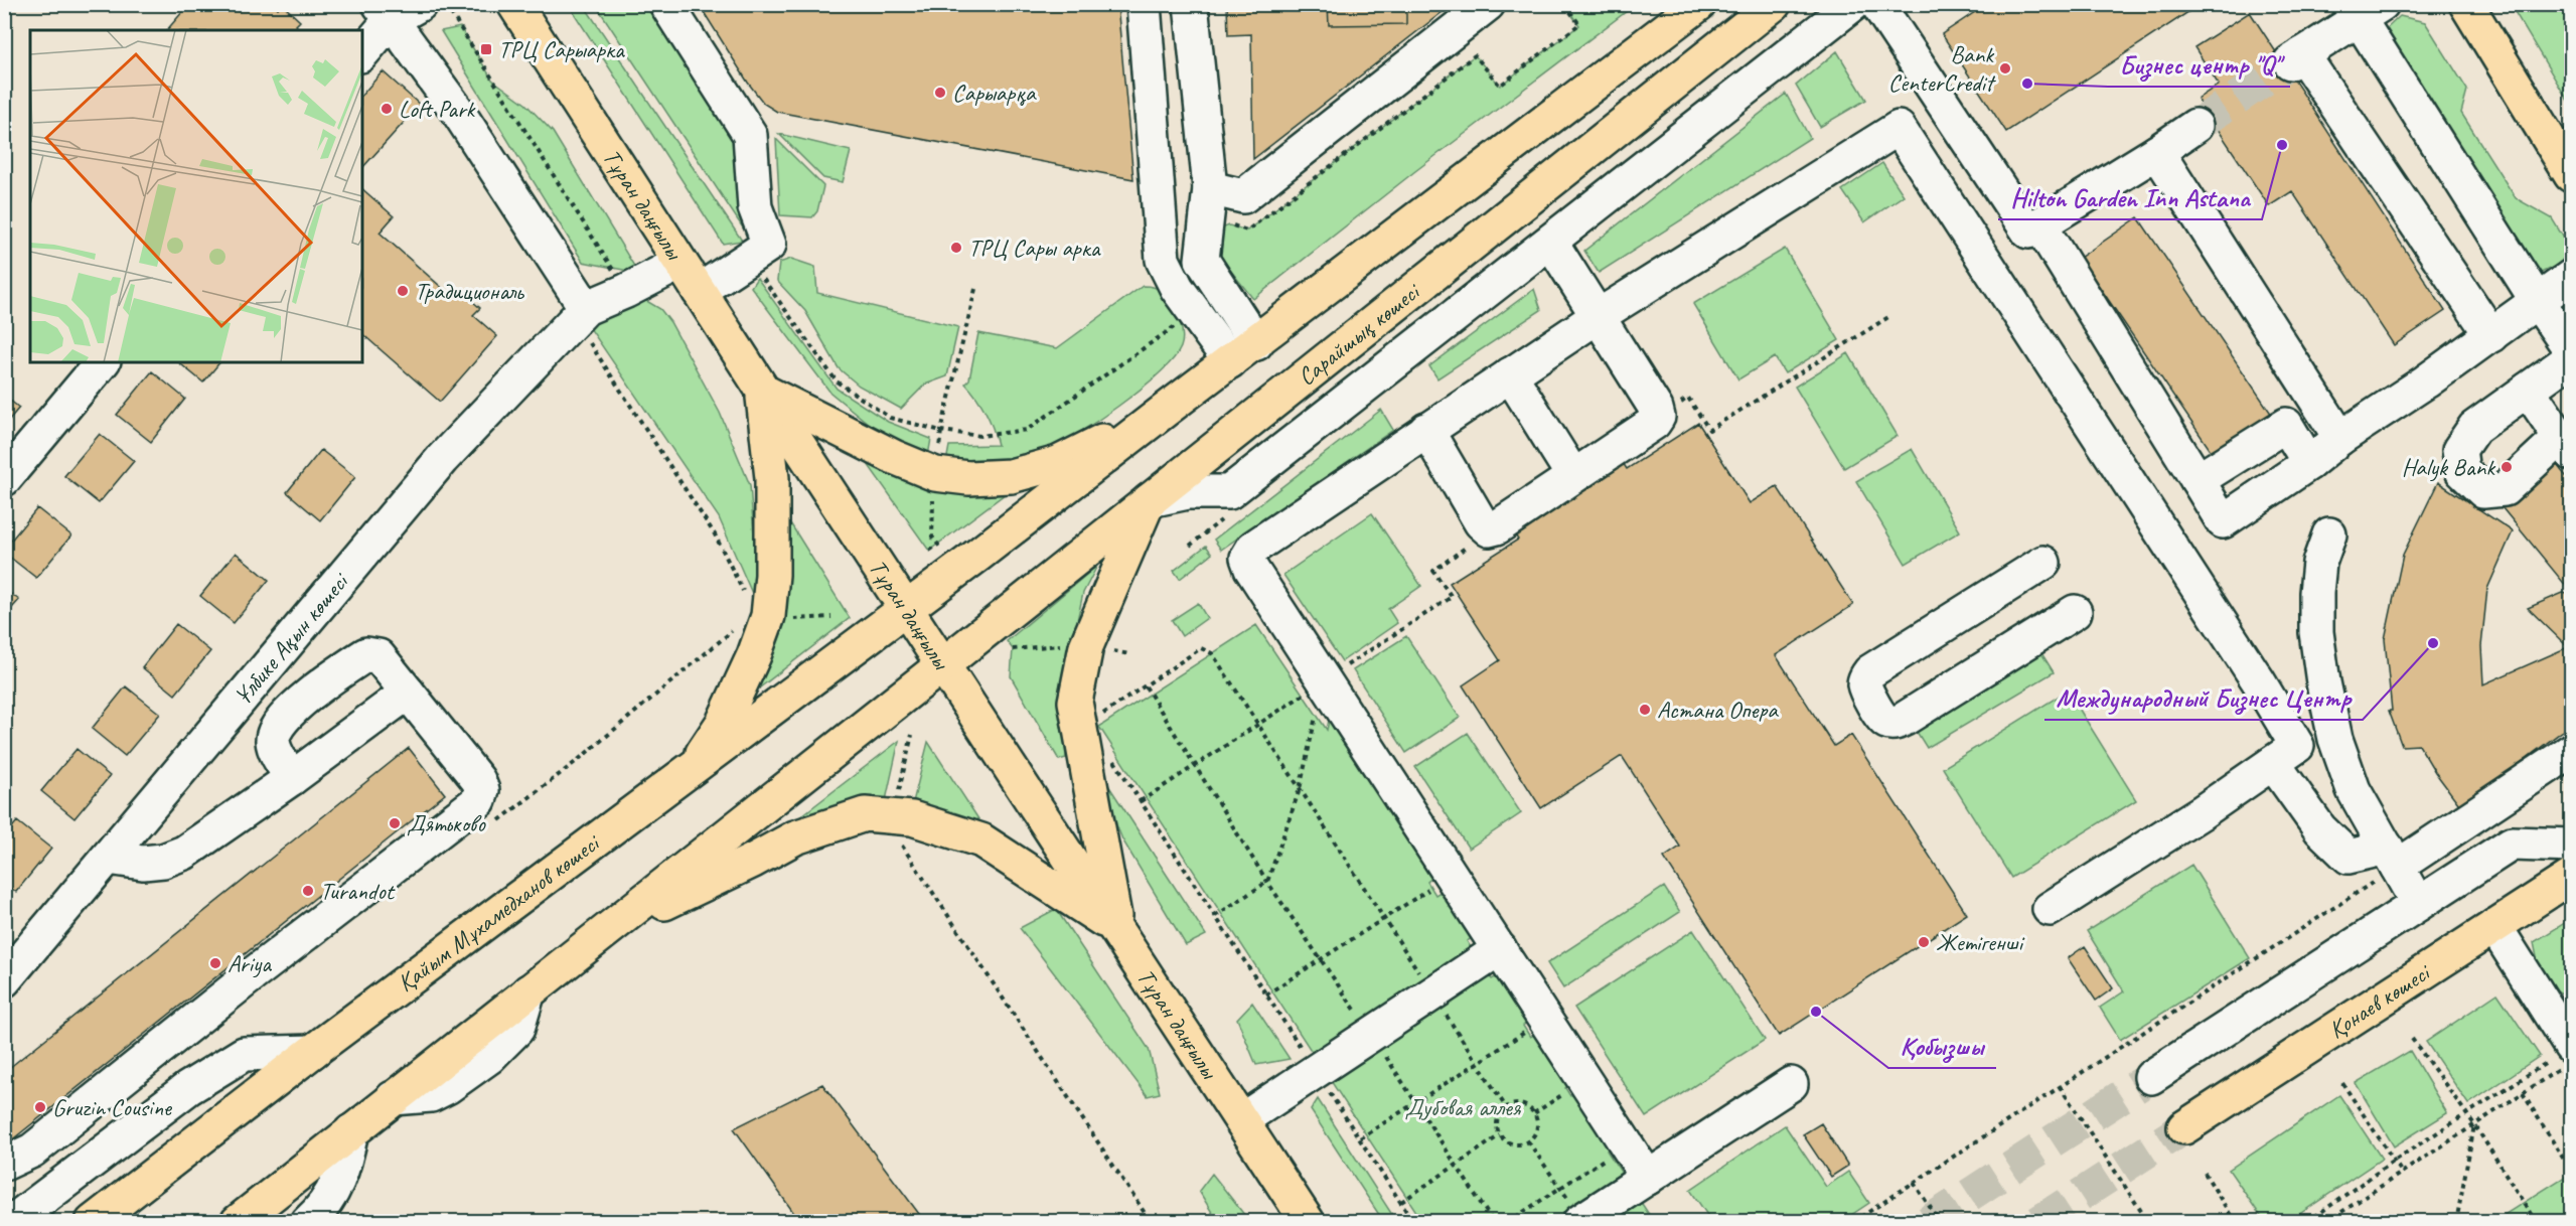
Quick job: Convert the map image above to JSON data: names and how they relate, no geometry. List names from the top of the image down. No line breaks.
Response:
{"streets":{"main road":["Тұран даңғылы","Сарайшық көшесі","Қайым Мұхамедханов көшесі","Қонаев көшесі"],"street":["Ұлбике Ақын көшесі"]},"crossings":[["Тұран даңғылы","Сарайшық көшесі"],["Тұран даңғылы","Қайым Мұхамедханов көшесі"]],"parks":["Дубовая аллея"],"places":{"transit":["ТРЦ Сарыарка"],"other":["Bank CenterCredit","Бизнес центр \"Q\"","Сарыарқа","Loft Park","Hilton Garden Inn Astana","ТРЦ Сары арка","Традициональ","Halyk Bank","Международный Бизнес Центр","Астана Опера","Дятьково","Turandot","Жетігенші","Ariya","Қобызшы","Gruzin Cousine"]}}
